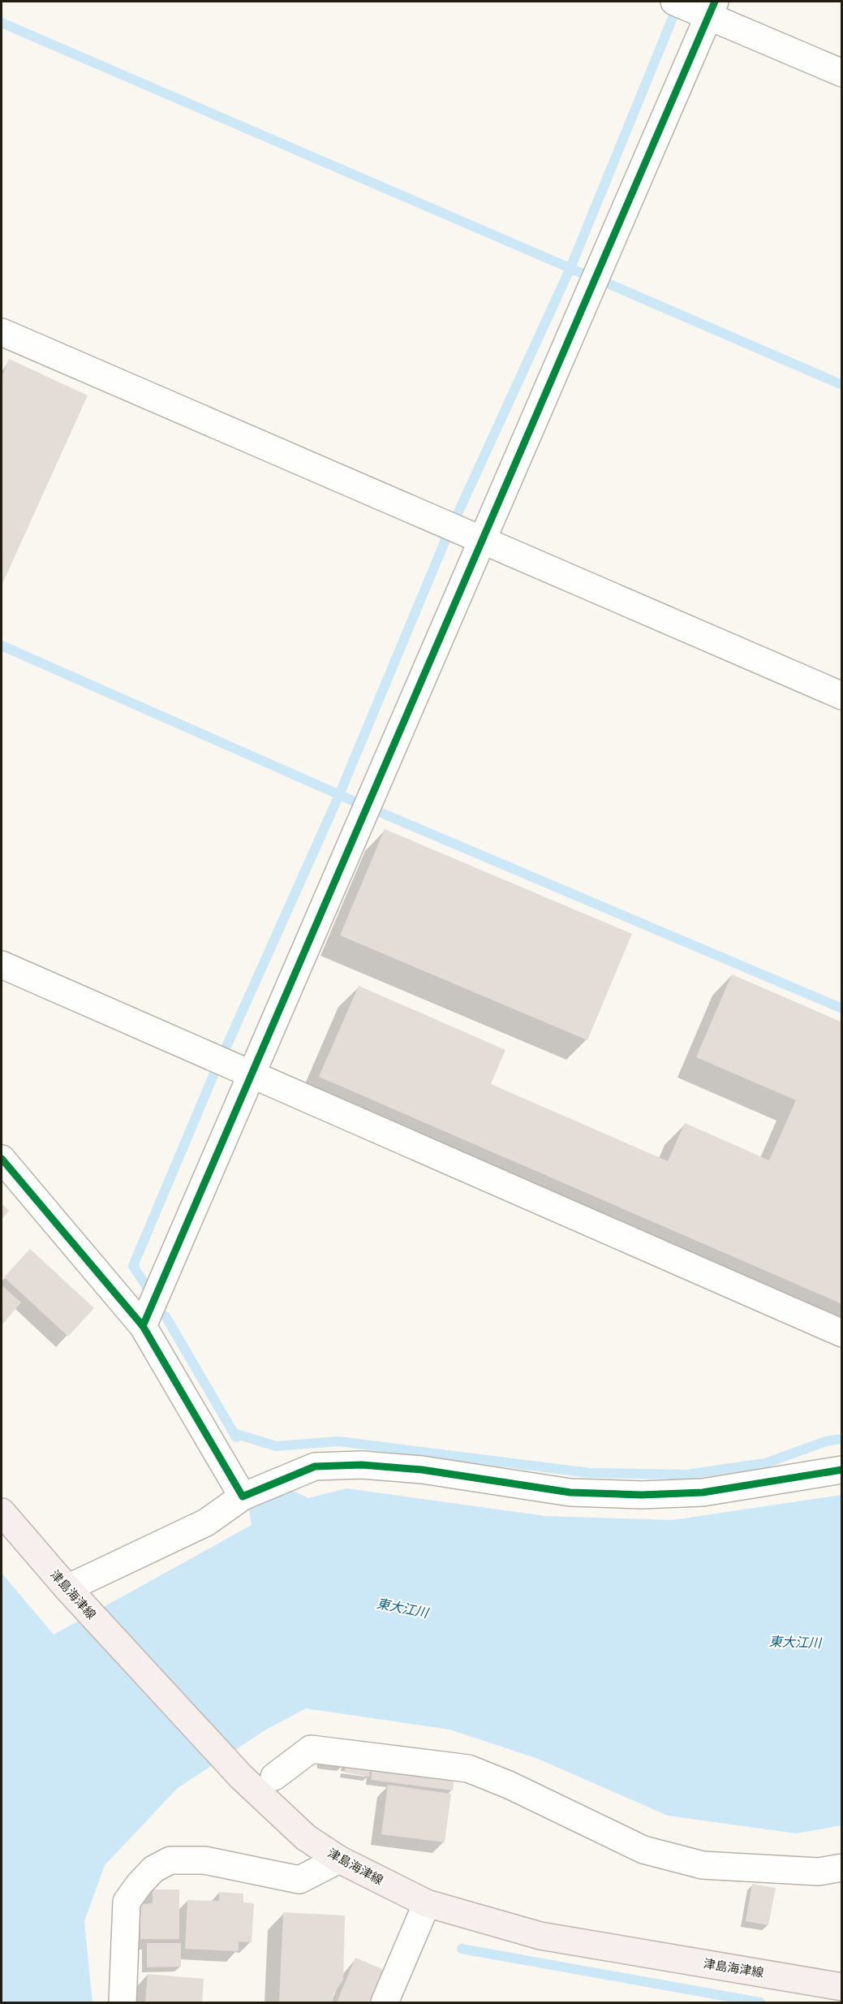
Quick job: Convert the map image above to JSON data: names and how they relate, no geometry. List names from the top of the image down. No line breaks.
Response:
{"streets":{"main road":["津島海津線"]},"water":["東大江川"]}
